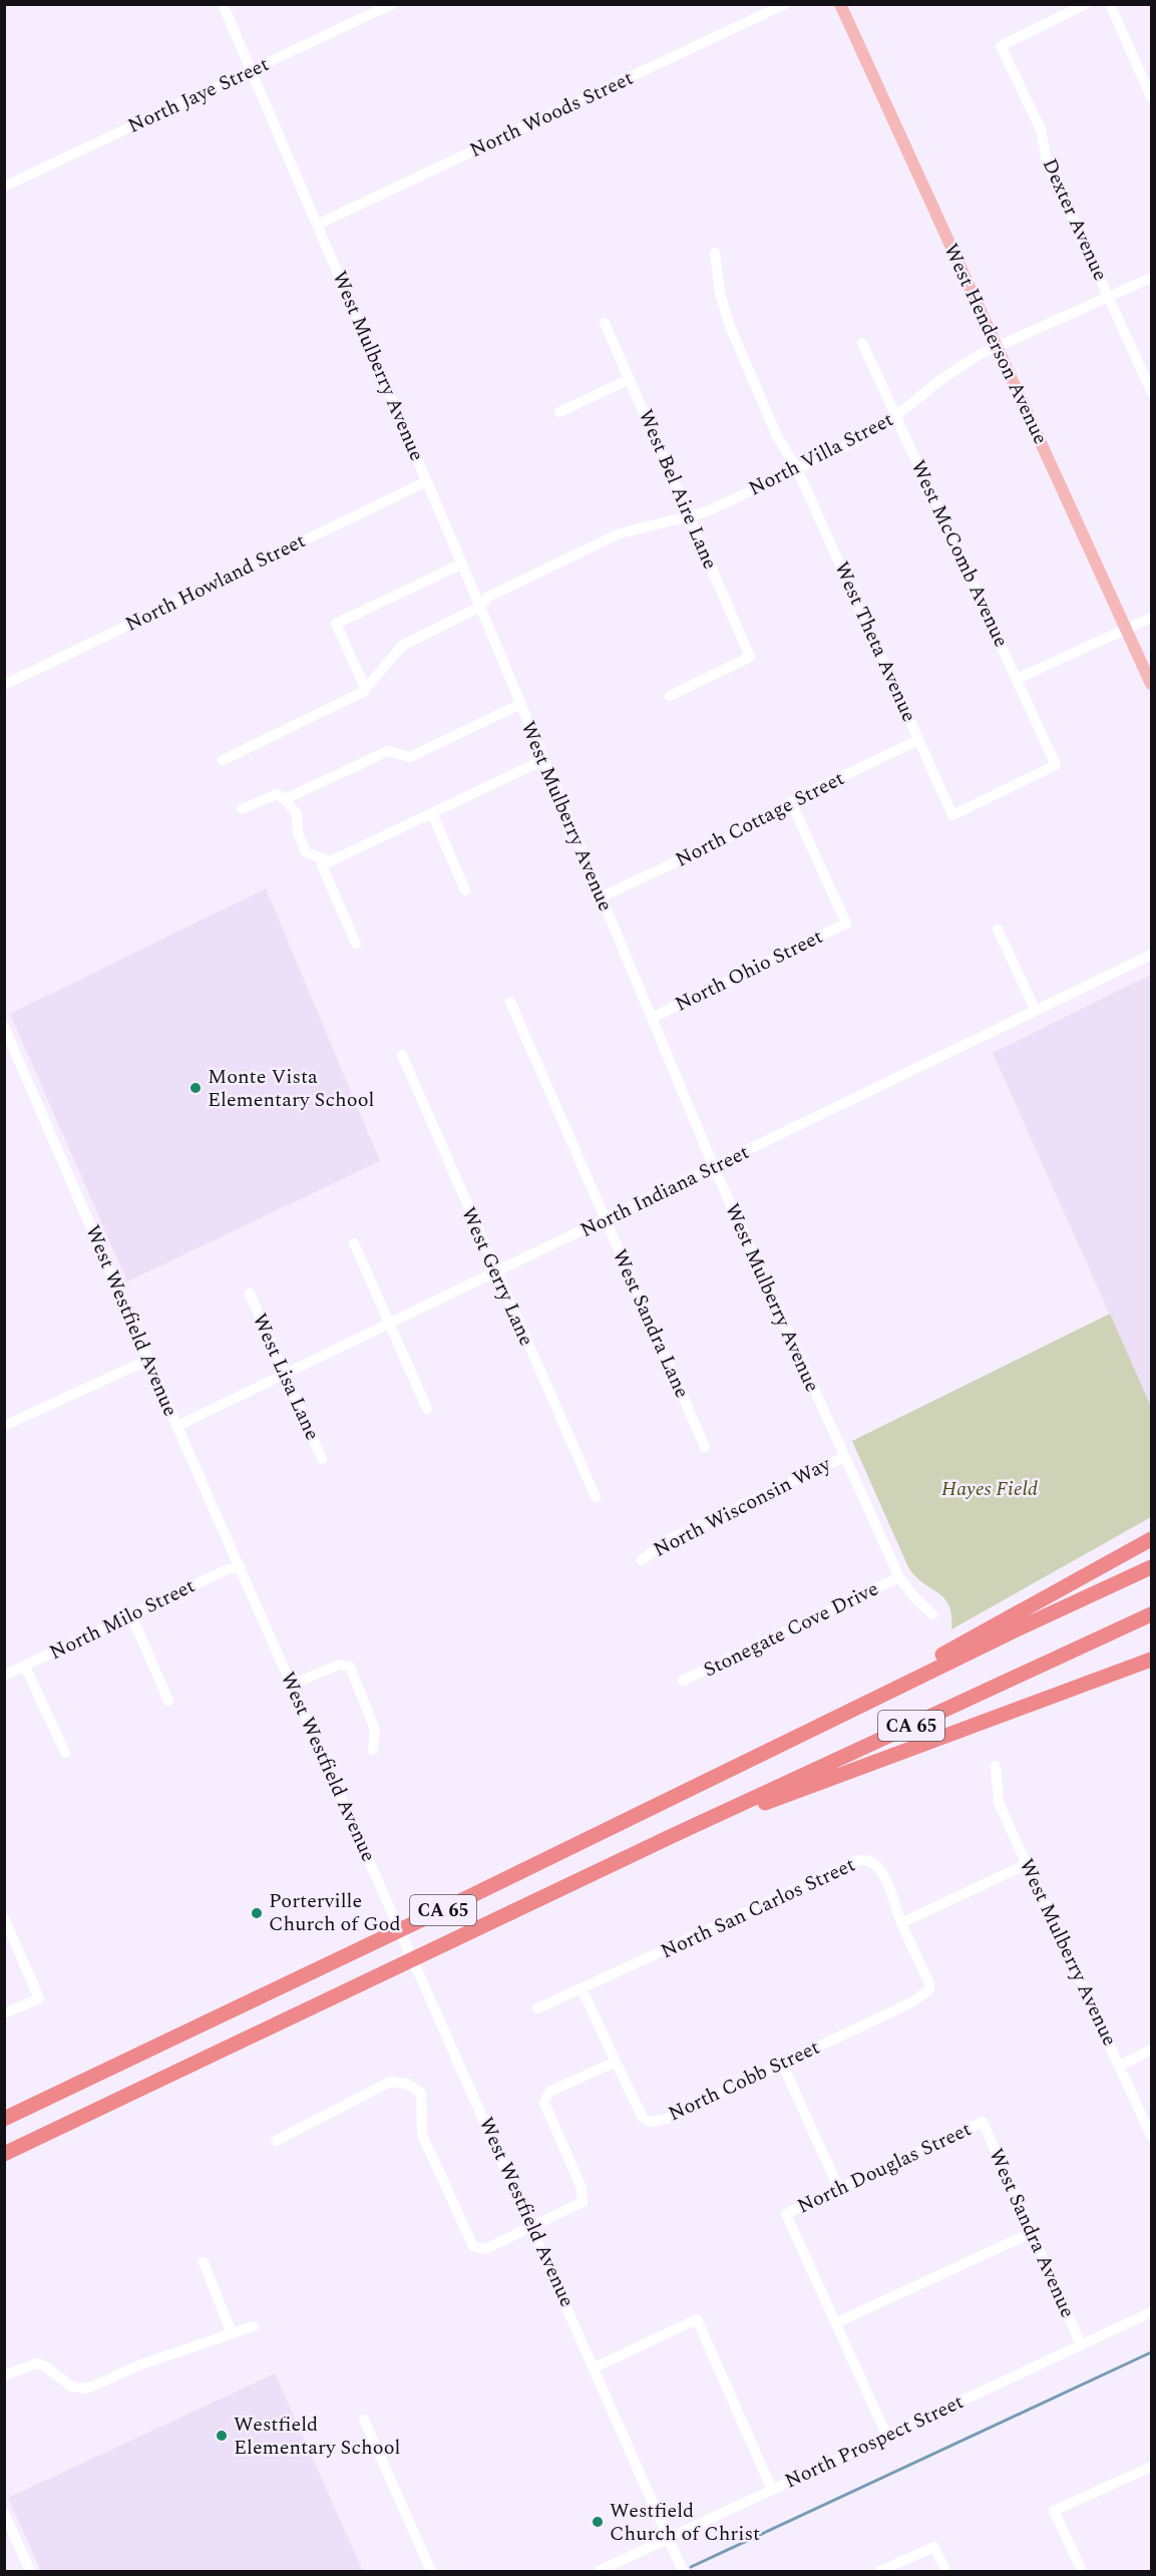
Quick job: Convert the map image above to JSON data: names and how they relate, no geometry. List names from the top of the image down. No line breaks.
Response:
{"streets":{"highway":["CA 65"],"main road":["West Henderson Avenue"],"street":["North Jaye Street","North Woods Street","Dexter Avenue","West Mulberry Avenue","North Villa Street","West Bel Aire Lane","West McComb Avenue","North Howland Street","West Theta Avenue","North Cottage Street","North Ohio Street","North Indiana Street","West Gerry Lane","West Westfield Avenue","West Sandra Lane","West Lisa Lane","North Wisconsin Way","North Milo Street","Stonegate Cove Drive","North San Carlos Street","North Cobb Street","North Douglas Street","West Sandra Avenue","North Prospect Street"]},"crossings":[["North Jaye Street","West Mulberry Avenue"],["North Woods Street","West Mulberry Avenue"],["Dexter Avenue","North Villa Street"],["West Henderson Avenue","North Villa Street"],["West Mulberry Avenue","North Villa Street"],["West Mulberry Avenue","North Howland Street"],["West Mulberry Avenue","North Cottage Street"],["West Mulberry Avenue","North Ohio Street"],["West Mulberry Avenue","North Indiana Street"],["West Mulberry Avenue","North Wisconsin Way"],["West Mulberry Avenue","Stonegate Cove Drive"],["North Villa Street","West Bel Aire Lane"],["North Villa Street","West McComb Avenue"],["North Villa Street","West Theta Avenue"],["West McComb Avenue","West Theta Avenue"],["West Theta Avenue","North Cottage Street"],["North Cottage Street","North Ohio Street"],["North Indiana Street","West Gerry Lane"],["North Indiana Street","West Westfield Avenue"],["North Indiana Street","West Sandra Lane"],["North Indiana Street","West Lisa Lane"],["West Westfield Avenue","North Milo Street"],["West Westfield Avenue","North Prospect Street"],["North San Carlos Street","North Cobb Street"],["North Douglas Street","West Sandra Avenue"],["West Sandra Avenue","North Prospect Street"]],"parks":["Hayes Field"],"places":["Monte Vista Elementary School","Porterville Church of God","Westfield Elementary School","Westfield Church of Christ"]}
